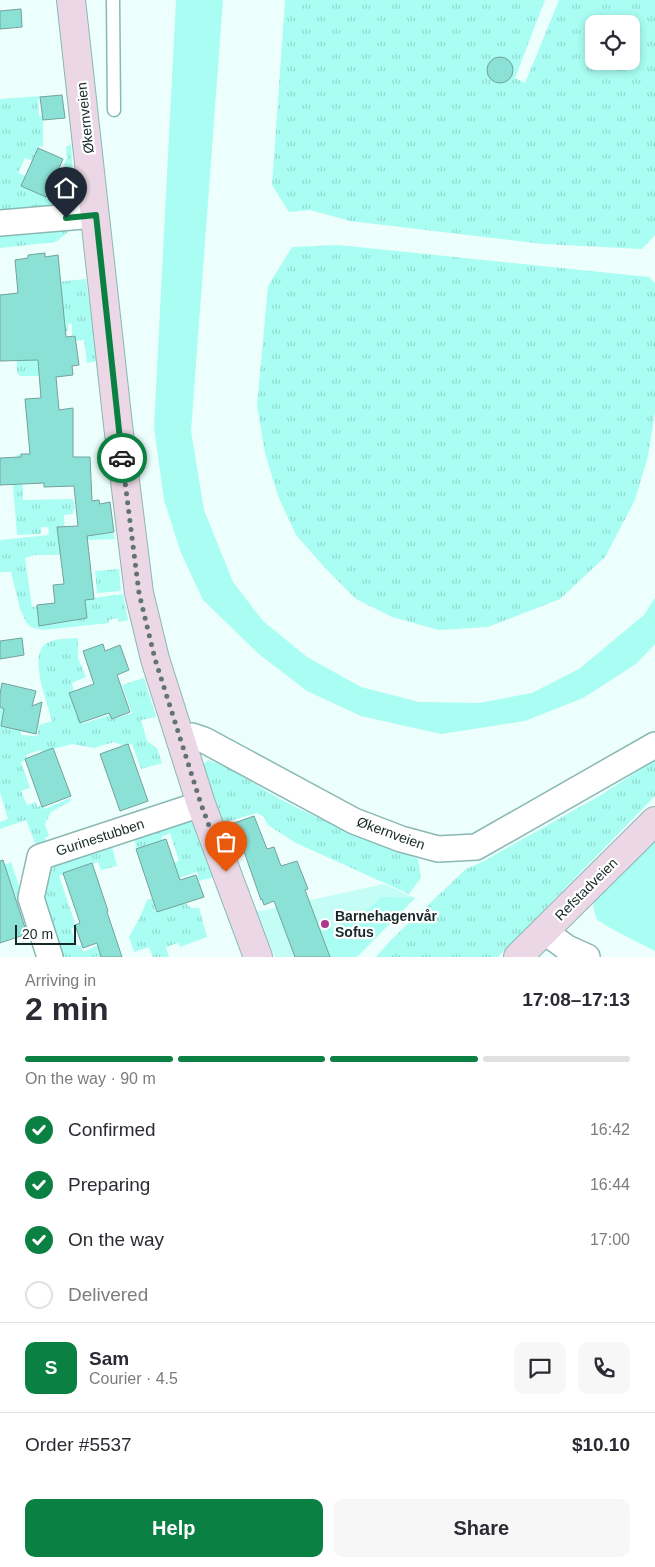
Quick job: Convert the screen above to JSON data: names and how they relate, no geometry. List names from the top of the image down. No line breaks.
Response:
{"streets":{"street":["Økernveien","Gurinestubben","Refstadveien"]},"crossings":[["Økernveien","Gurinestubben"]],"places":["Barnehagenvår Sofus"],"scale_bar":"20 m","page":{"scale":"20 m","heading":["2 min","Arriving in","17:08–17:13"],"panel":["Sam","Courier · 4.5","Order #5537","$10.10"],"bar":"On the way · 90 m","list":[["Confirmed","16:42"],["Preparing","16:44"],["On the way","17:00"],"Delivered"],"round":"S","buttons":["Help","Share"]}}
